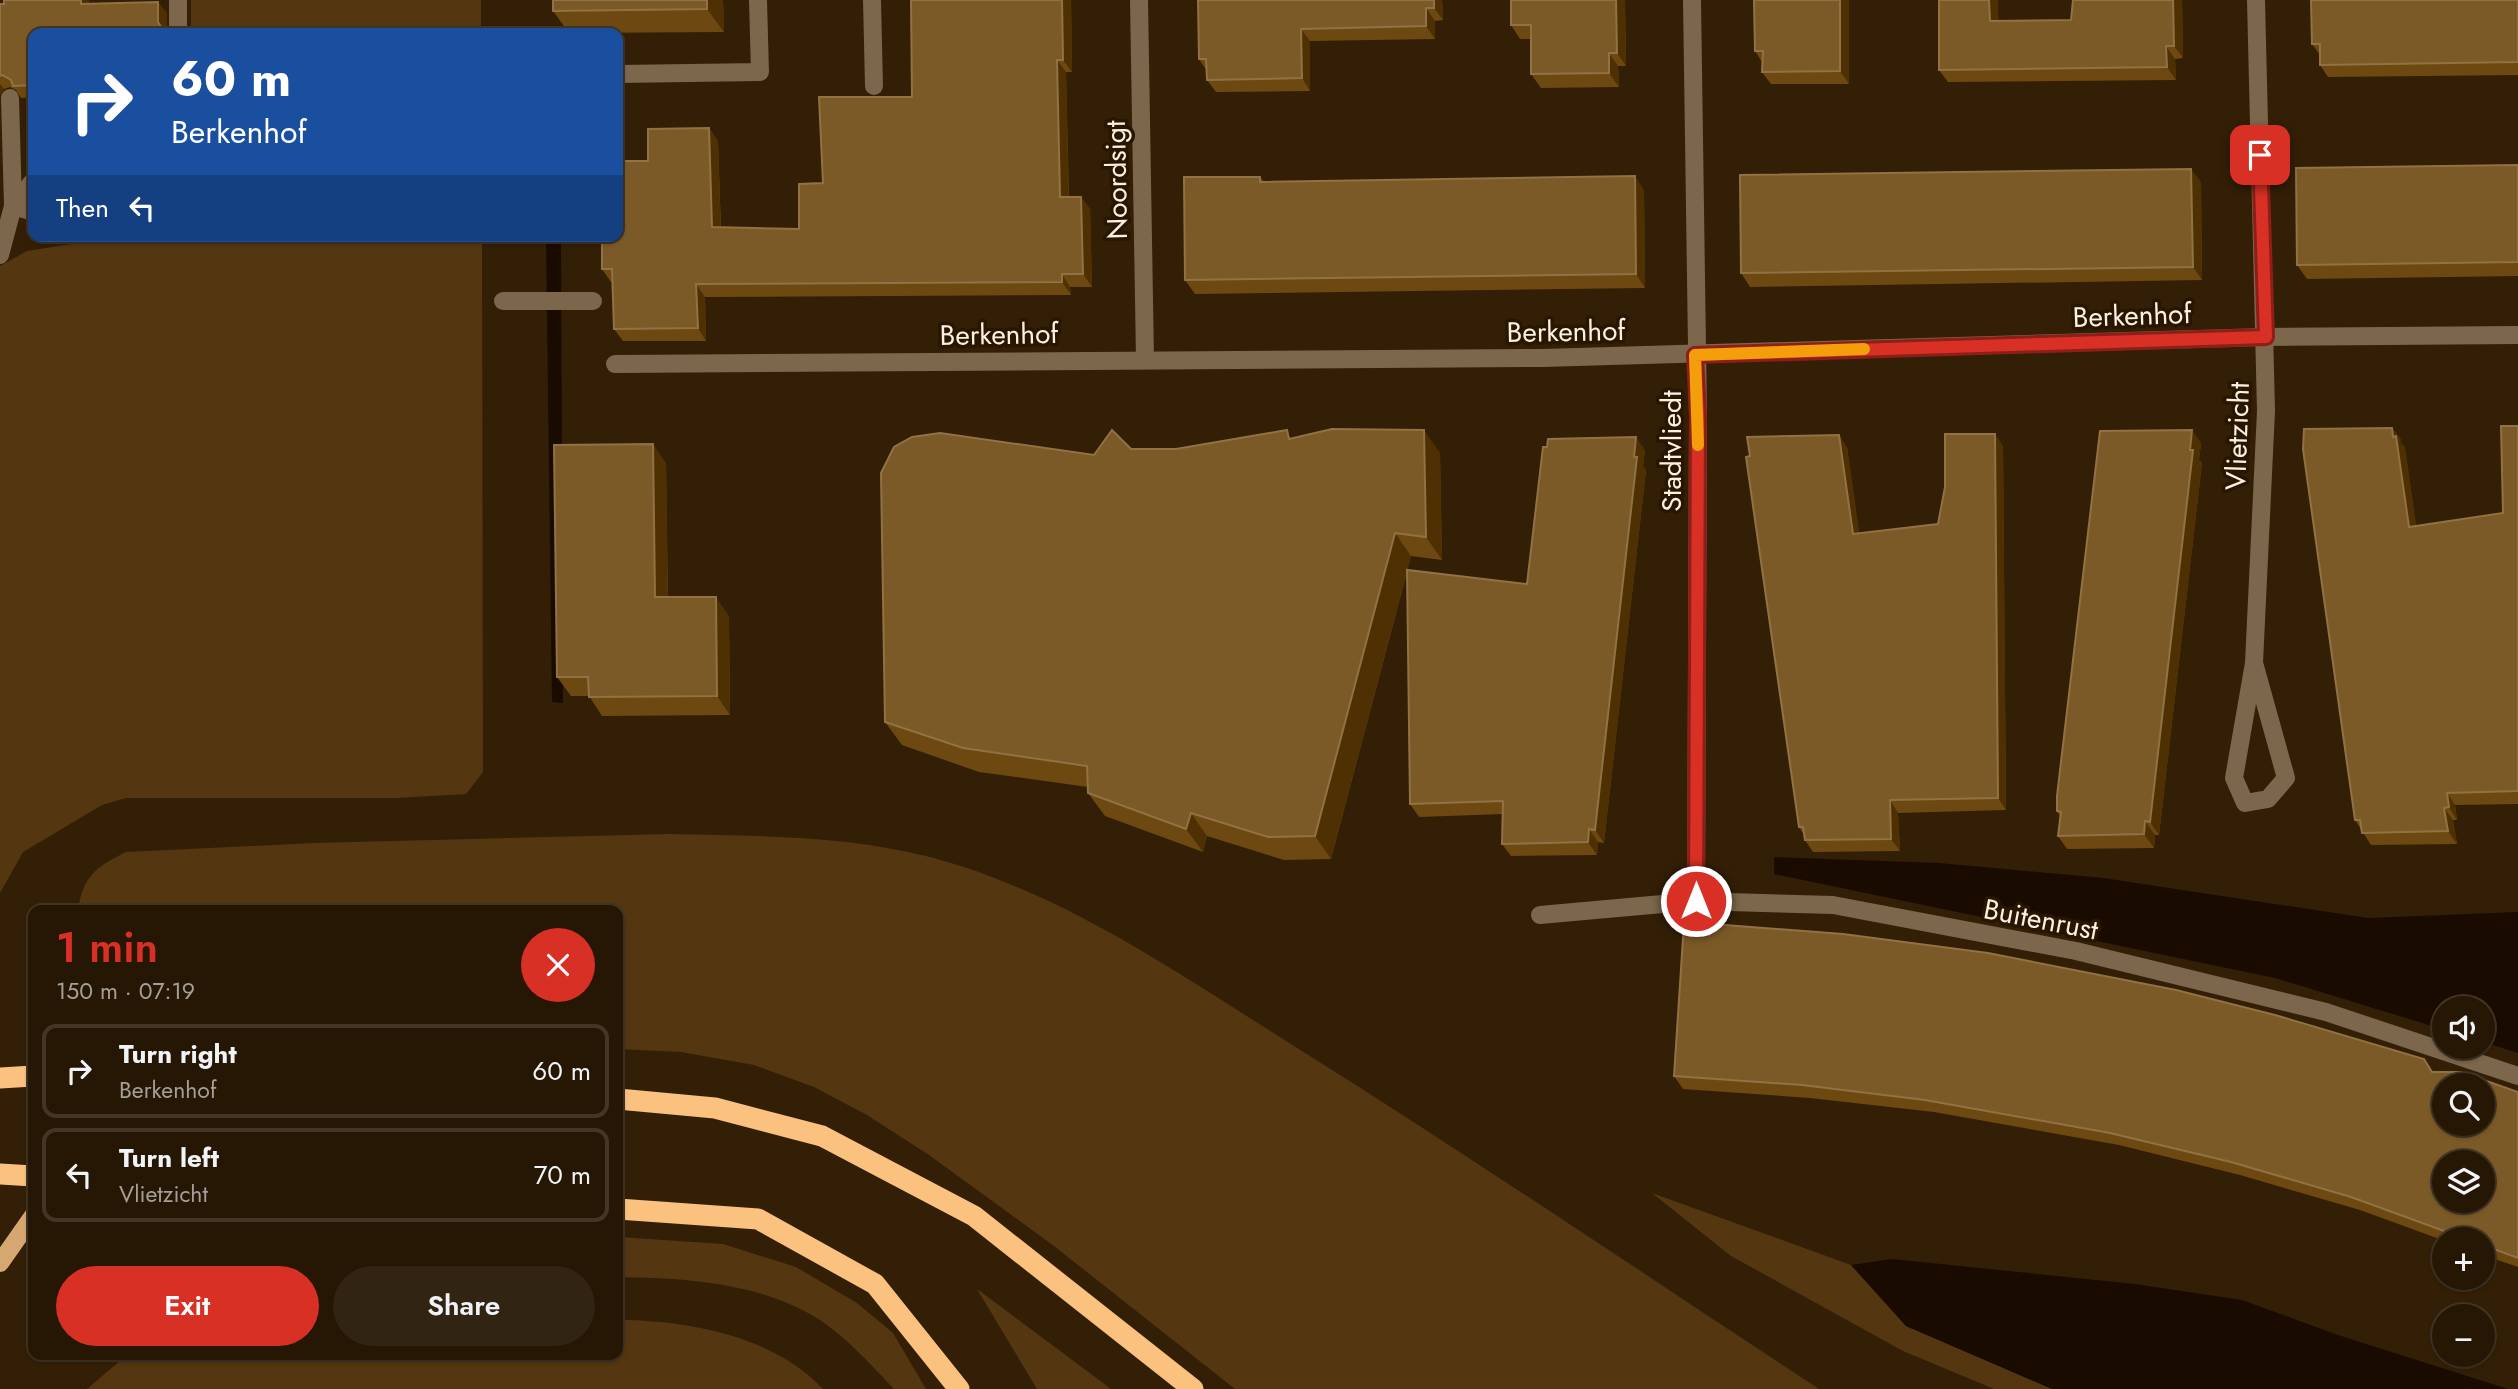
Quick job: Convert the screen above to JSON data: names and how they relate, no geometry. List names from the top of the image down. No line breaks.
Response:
{"streets":{"street":["Noordsigt","Berkenhof","Vlietzicht","Stadtvliedt","Buitenrust"]},"crossings":[["Noordsigt","Berkenhof"],["Berkenhof","Vlietzicht"],["Berkenhof","Stadtvliedt"],["Stadtvliedt","Buitenrust"]],"page":{"turn":["60 m","Berkenhof"],"then":"Then","heading":["1 min","150 m · 07:19"],"map_buttons":["+","−"],"list":[{"name":"Turn right","note":"Berkenhof","value":"60 m"},{"name":"Turn left","note":"Vlietzicht","value":"70 m"}],"buttons":["Exit","Share"]}}
